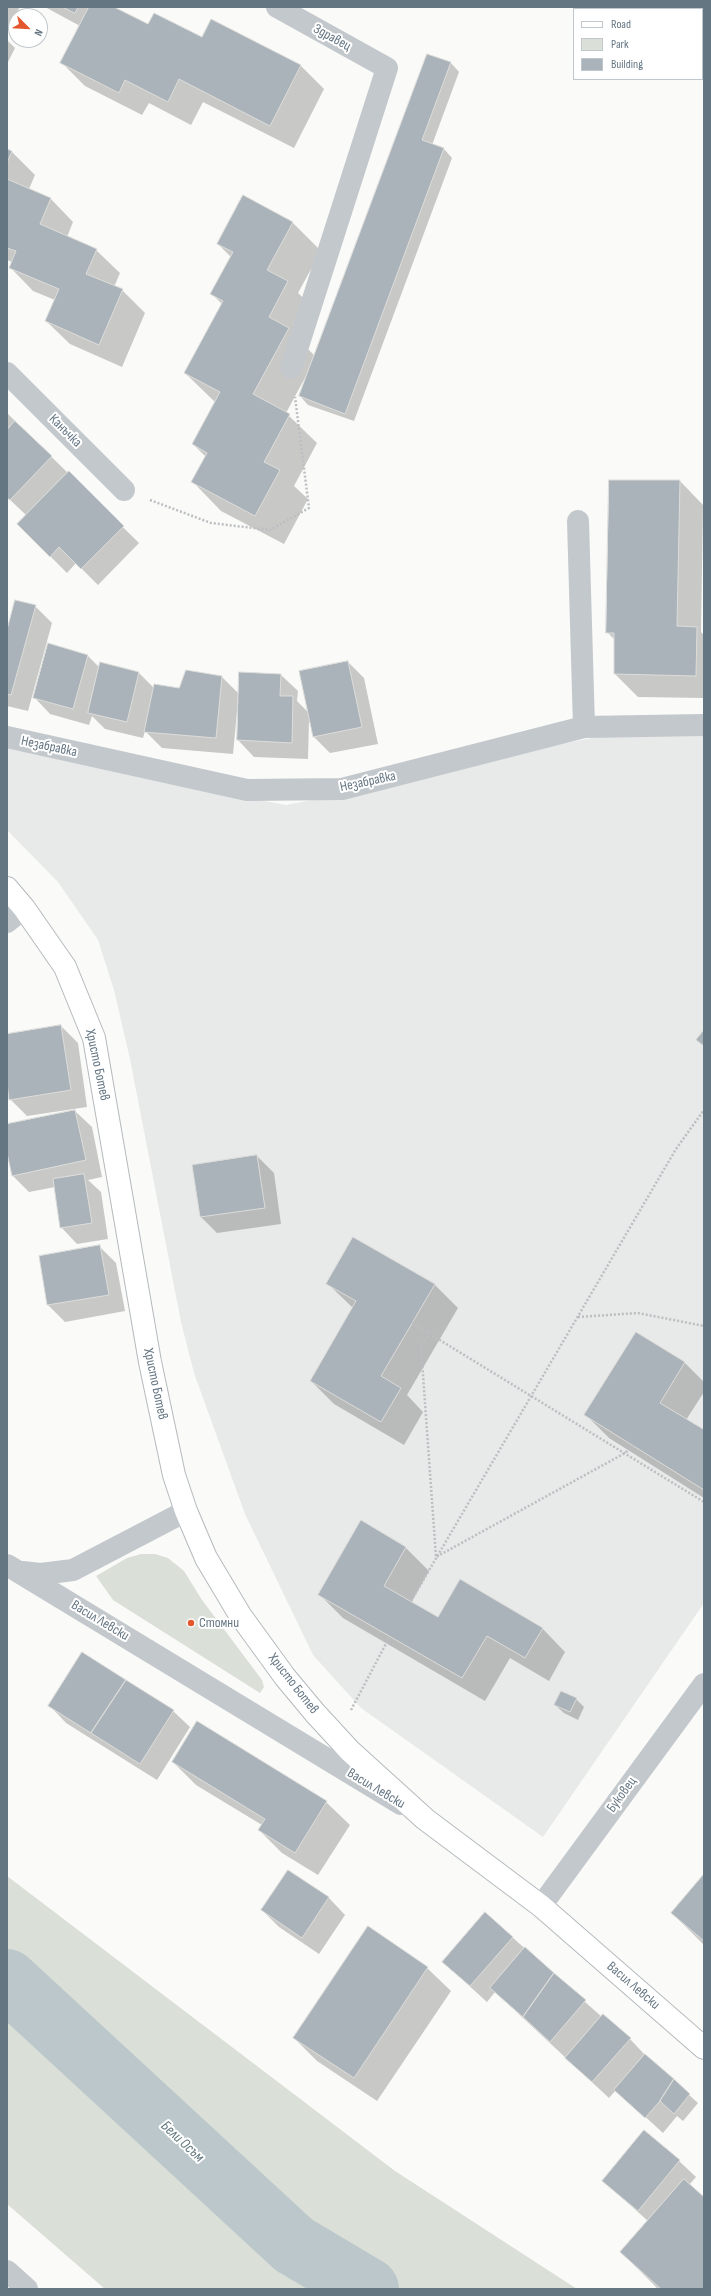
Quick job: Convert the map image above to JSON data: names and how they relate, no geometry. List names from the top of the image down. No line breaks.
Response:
{"streets":{"main road":["Христо Ботев","Васил Левски"],"street":["Здравец","Канъчка","Незабравка","Буковец"]},"crossings":[["Христо Ботев","Васил Левски"],["Васил Левски","Буковец"]],"water":["Бели Осъм"],"places":["Стомни"],"legend":["Road","Park","Building"],"north":"bottom right"}
